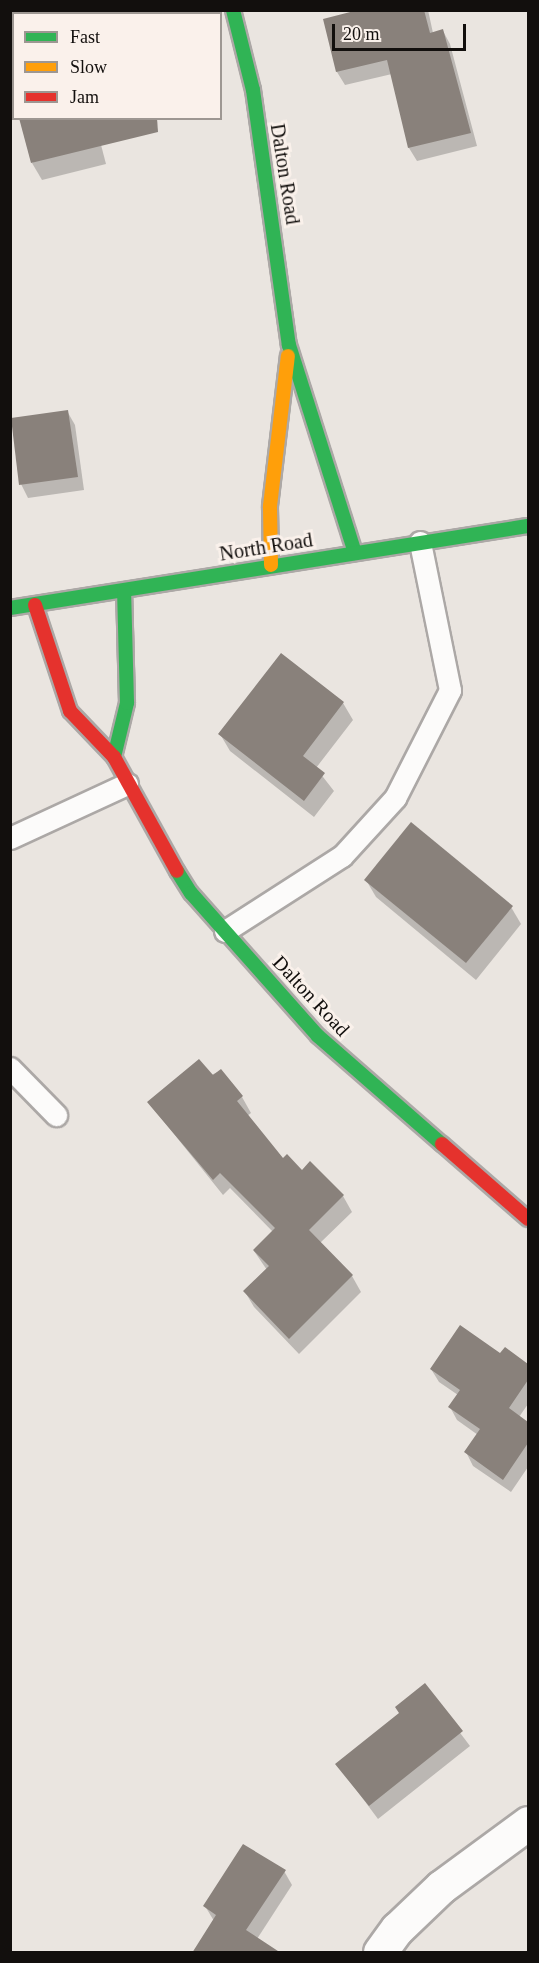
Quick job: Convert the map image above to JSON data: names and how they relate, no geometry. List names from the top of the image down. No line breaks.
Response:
{"streets":{"street":["Dalton Road","North Road"]},"crossings":[["Dalton Road","North Road"]],"legend":["Fast","Slow","Jam"],"scale_bar":"20 m"}
